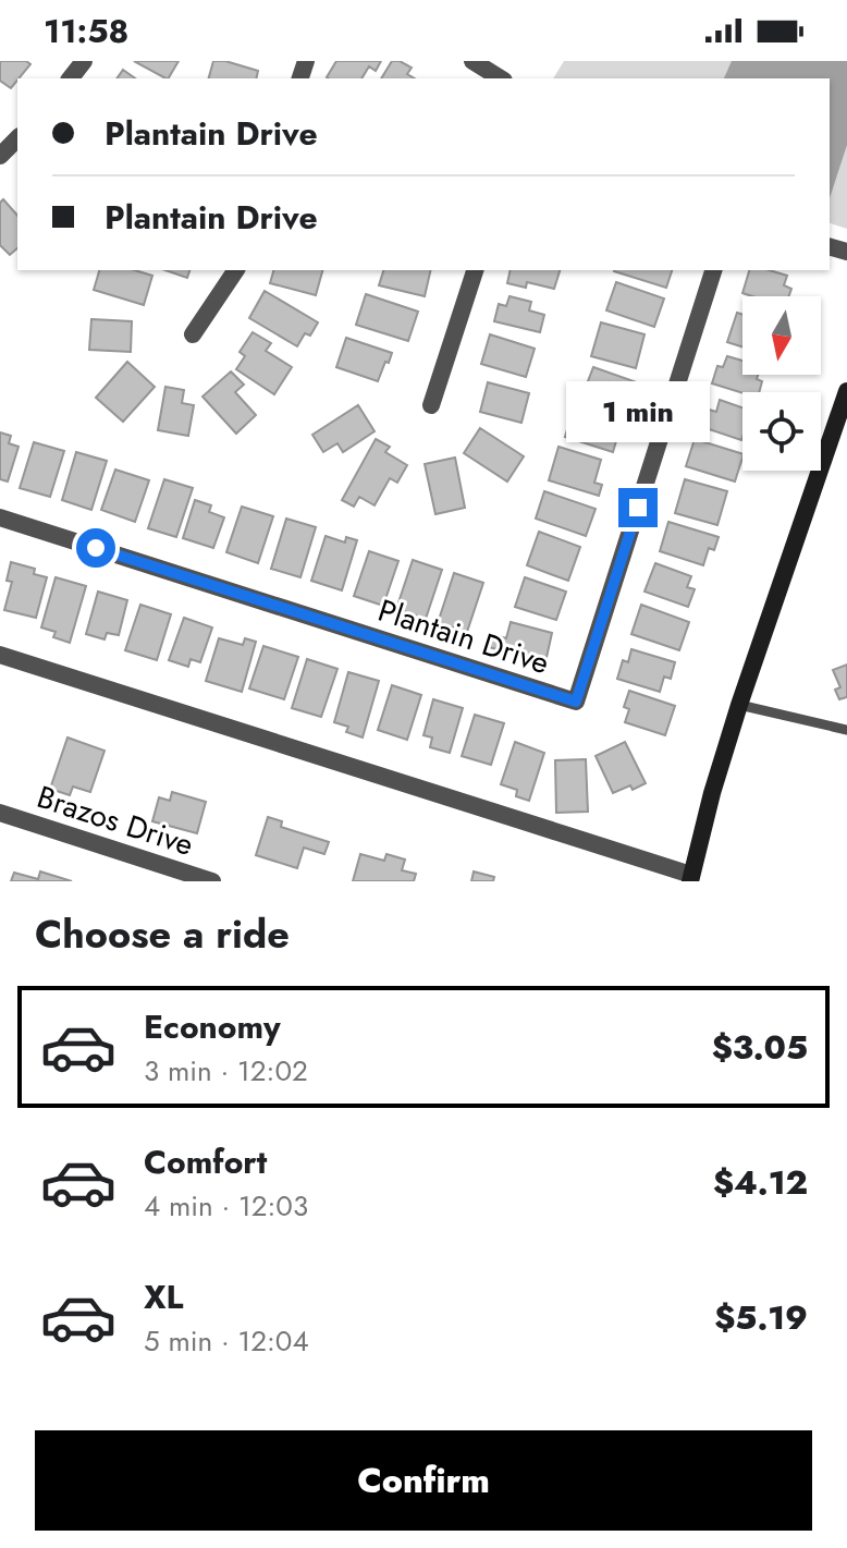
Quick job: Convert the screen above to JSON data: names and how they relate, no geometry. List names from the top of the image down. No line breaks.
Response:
{"streets":{"street":["Plantain Drive","Brazos Drive"]},"north":"bottom","page":{"status":"11:58","banner":["Plantain Drive","Plantain Drive"],"bubble":"1 min","heading":"Choose a ride","list":[{"name":"Economy","note":"3 min · 12:02","value":"$3.05"},{"name":"Comfort","note":"4 min · 12:03","value":"$4.12"},{"name":"XL","note":"5 min · 12:04","value":"$5.19"}],"buttons":"Confirm"}}
